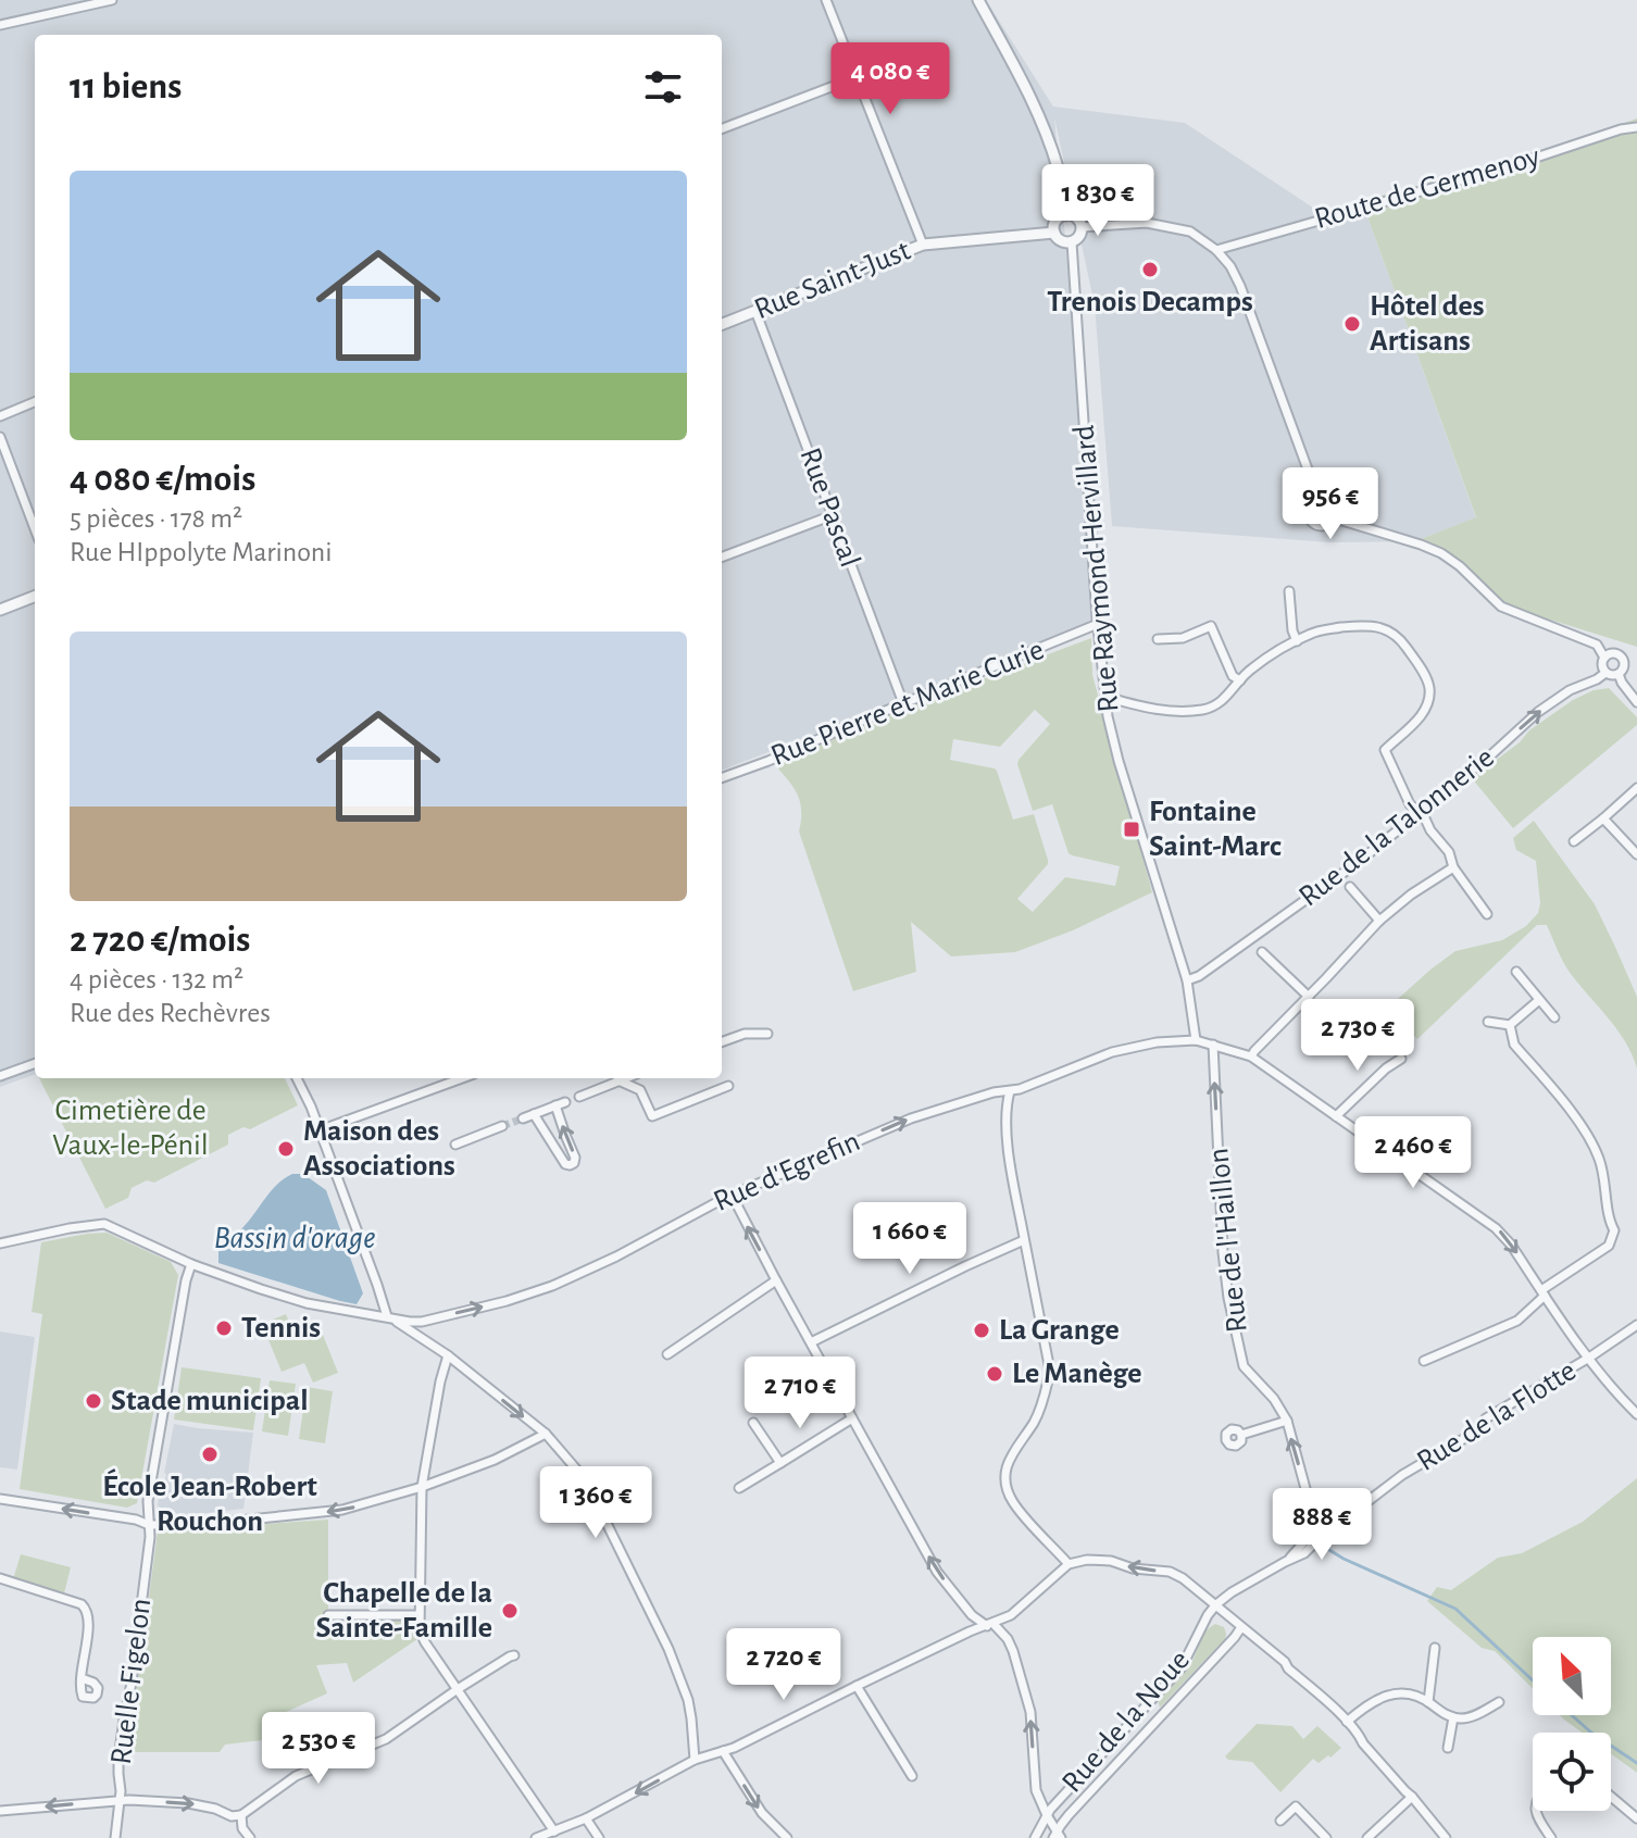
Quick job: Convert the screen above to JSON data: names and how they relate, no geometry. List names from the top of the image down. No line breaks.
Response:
{"streets":{"street":["Route de Germenoy","Rue Saint-Just","Rue Pascal","Rue Raymond Hervillard","Rue Pierre et Marie Curie","Rue de la Talonnerie","Rue d'Egrefin","Rue de l'Haillon","Rue de la Flotte","Ruelle Figelon","Rue de la Noue"]},"crossings":[["Rue Saint-Just","Rue Pascal"],["Rue Saint-Just","Rue Raymond Hervillard"],["Rue Pascal","Rue Pierre et Marie Curie"],["Rue Raymond Hervillard","Rue Pierre et Marie Curie"],["Rue Raymond Hervillard","Rue de la Talonnerie"],["Rue Raymond Hervillard","Rue d'Egrefin"],["Rue d'Egrefin","Rue de l'Haillon"],["Rue d'Egrefin","Rue de la Flotte"],["Rue d'Egrefin","Ruelle Figelon"],["Rue de l'Haillon","Rue de la Flotte"],["Rue de la Flotte","Rue de la Noue"]],"one_way":["Rue de la Talonnerie","Rue d'Egrefin","Rue de l'Haillon"],"water":["Bassin d'orage"],"parks":["Cimetière de Vaux-le-Pénil"],"places":{"other":["Trenois Decamps","Hôtel des Artisans","Maison des Associations","Tennis","La Grange","Le Manège","Stade municipal","École Jean-Robert Rouchon","Chapelle de la Sainte-Famille"],"transit":["Fontaine Saint-Marc"]},"north":"top left","page":{"heading":"11 biens","price":["4 080 €","1 830 €","956 €","2 730 €","2 460 €","1 660 €","2 710 €","1 360 €","888 €","2 720 €","2 530 €"],"list":[{"name":"4 080 €/mois","note":"5 pièces · 178 m² · Rue HIppolyte Marinoni"},{"name":"2 720 €/mois","note":"4 pièces · 132 m² · Rue des Rechèvres"}]}}
